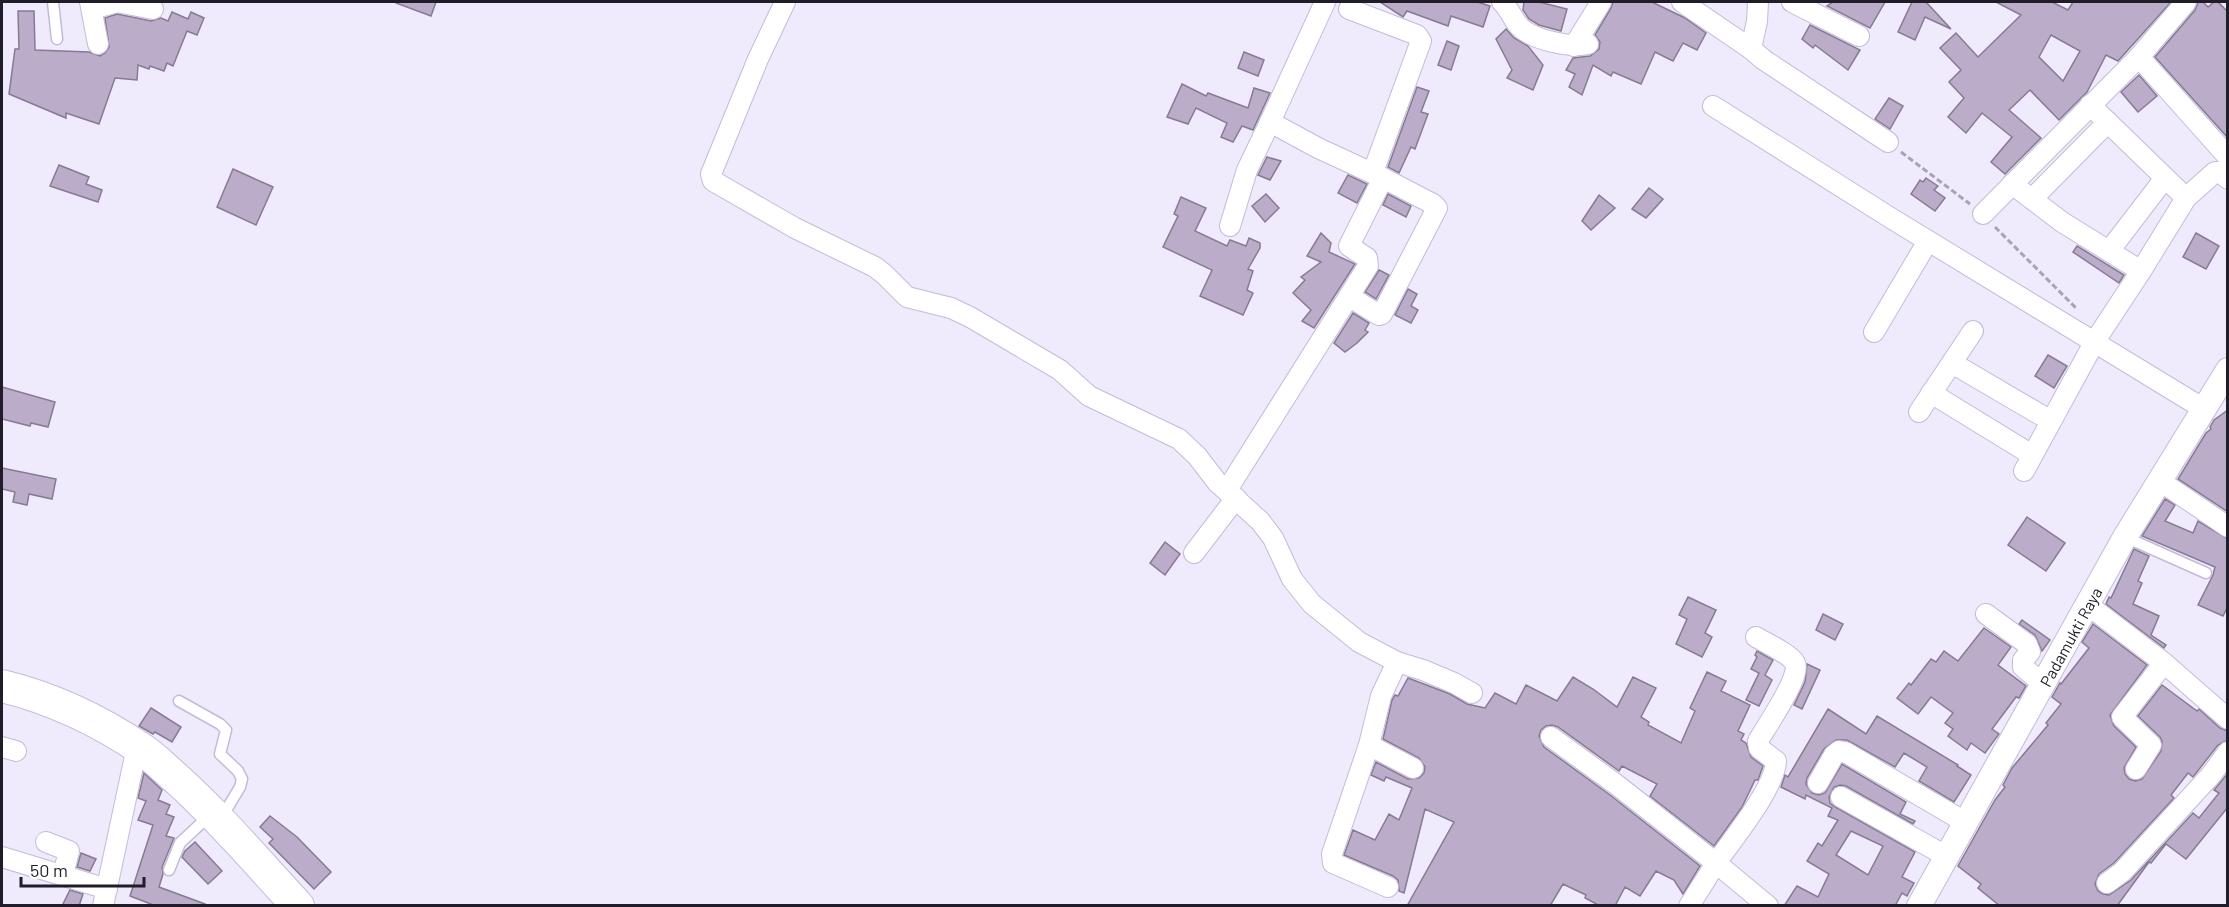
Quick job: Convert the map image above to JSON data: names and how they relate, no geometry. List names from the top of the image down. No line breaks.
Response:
{"streets":{"street":["Padamukti Raya"]},"scale_bar":"50 m"}
